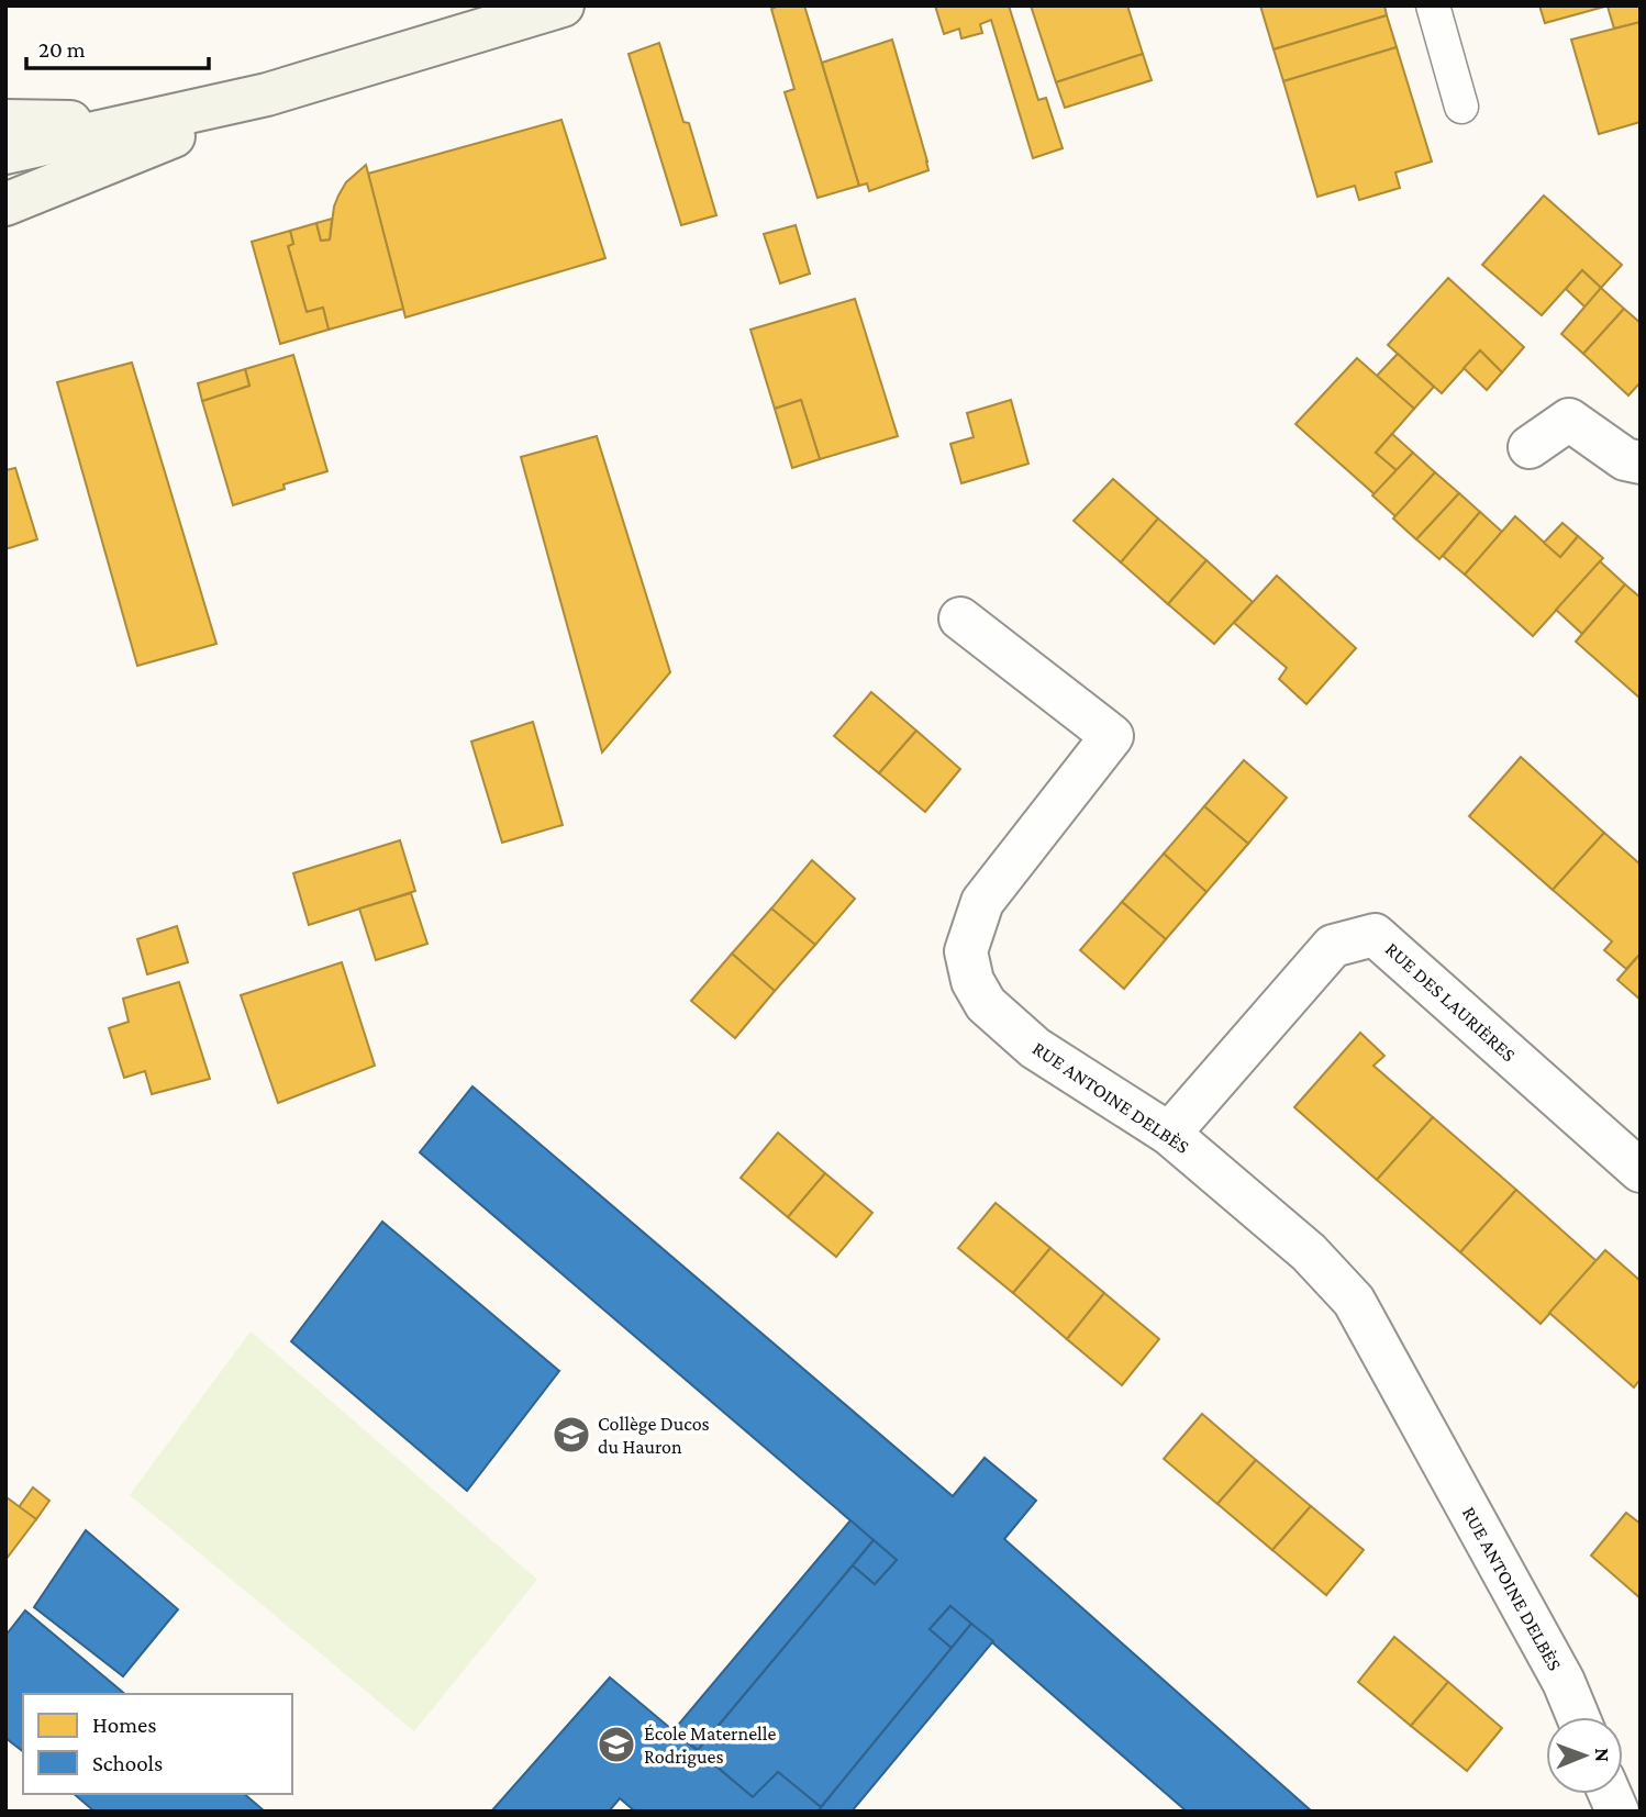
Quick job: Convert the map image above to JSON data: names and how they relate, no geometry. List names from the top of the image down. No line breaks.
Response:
{"streets":{"street":["RUE DES LAURIÈRES","RUE ANTOINE DELBÈS"]},"crossings":[["RUE DES LAURIÈRES","RUE ANTOINE DELBÈS"]],"places":{"school or university":["Collège Ducos du Hauron","École Maternelle Rodrigues"]},"legend":["Homes","Schools"],"scale_bar":"20 m","north":"right"}
